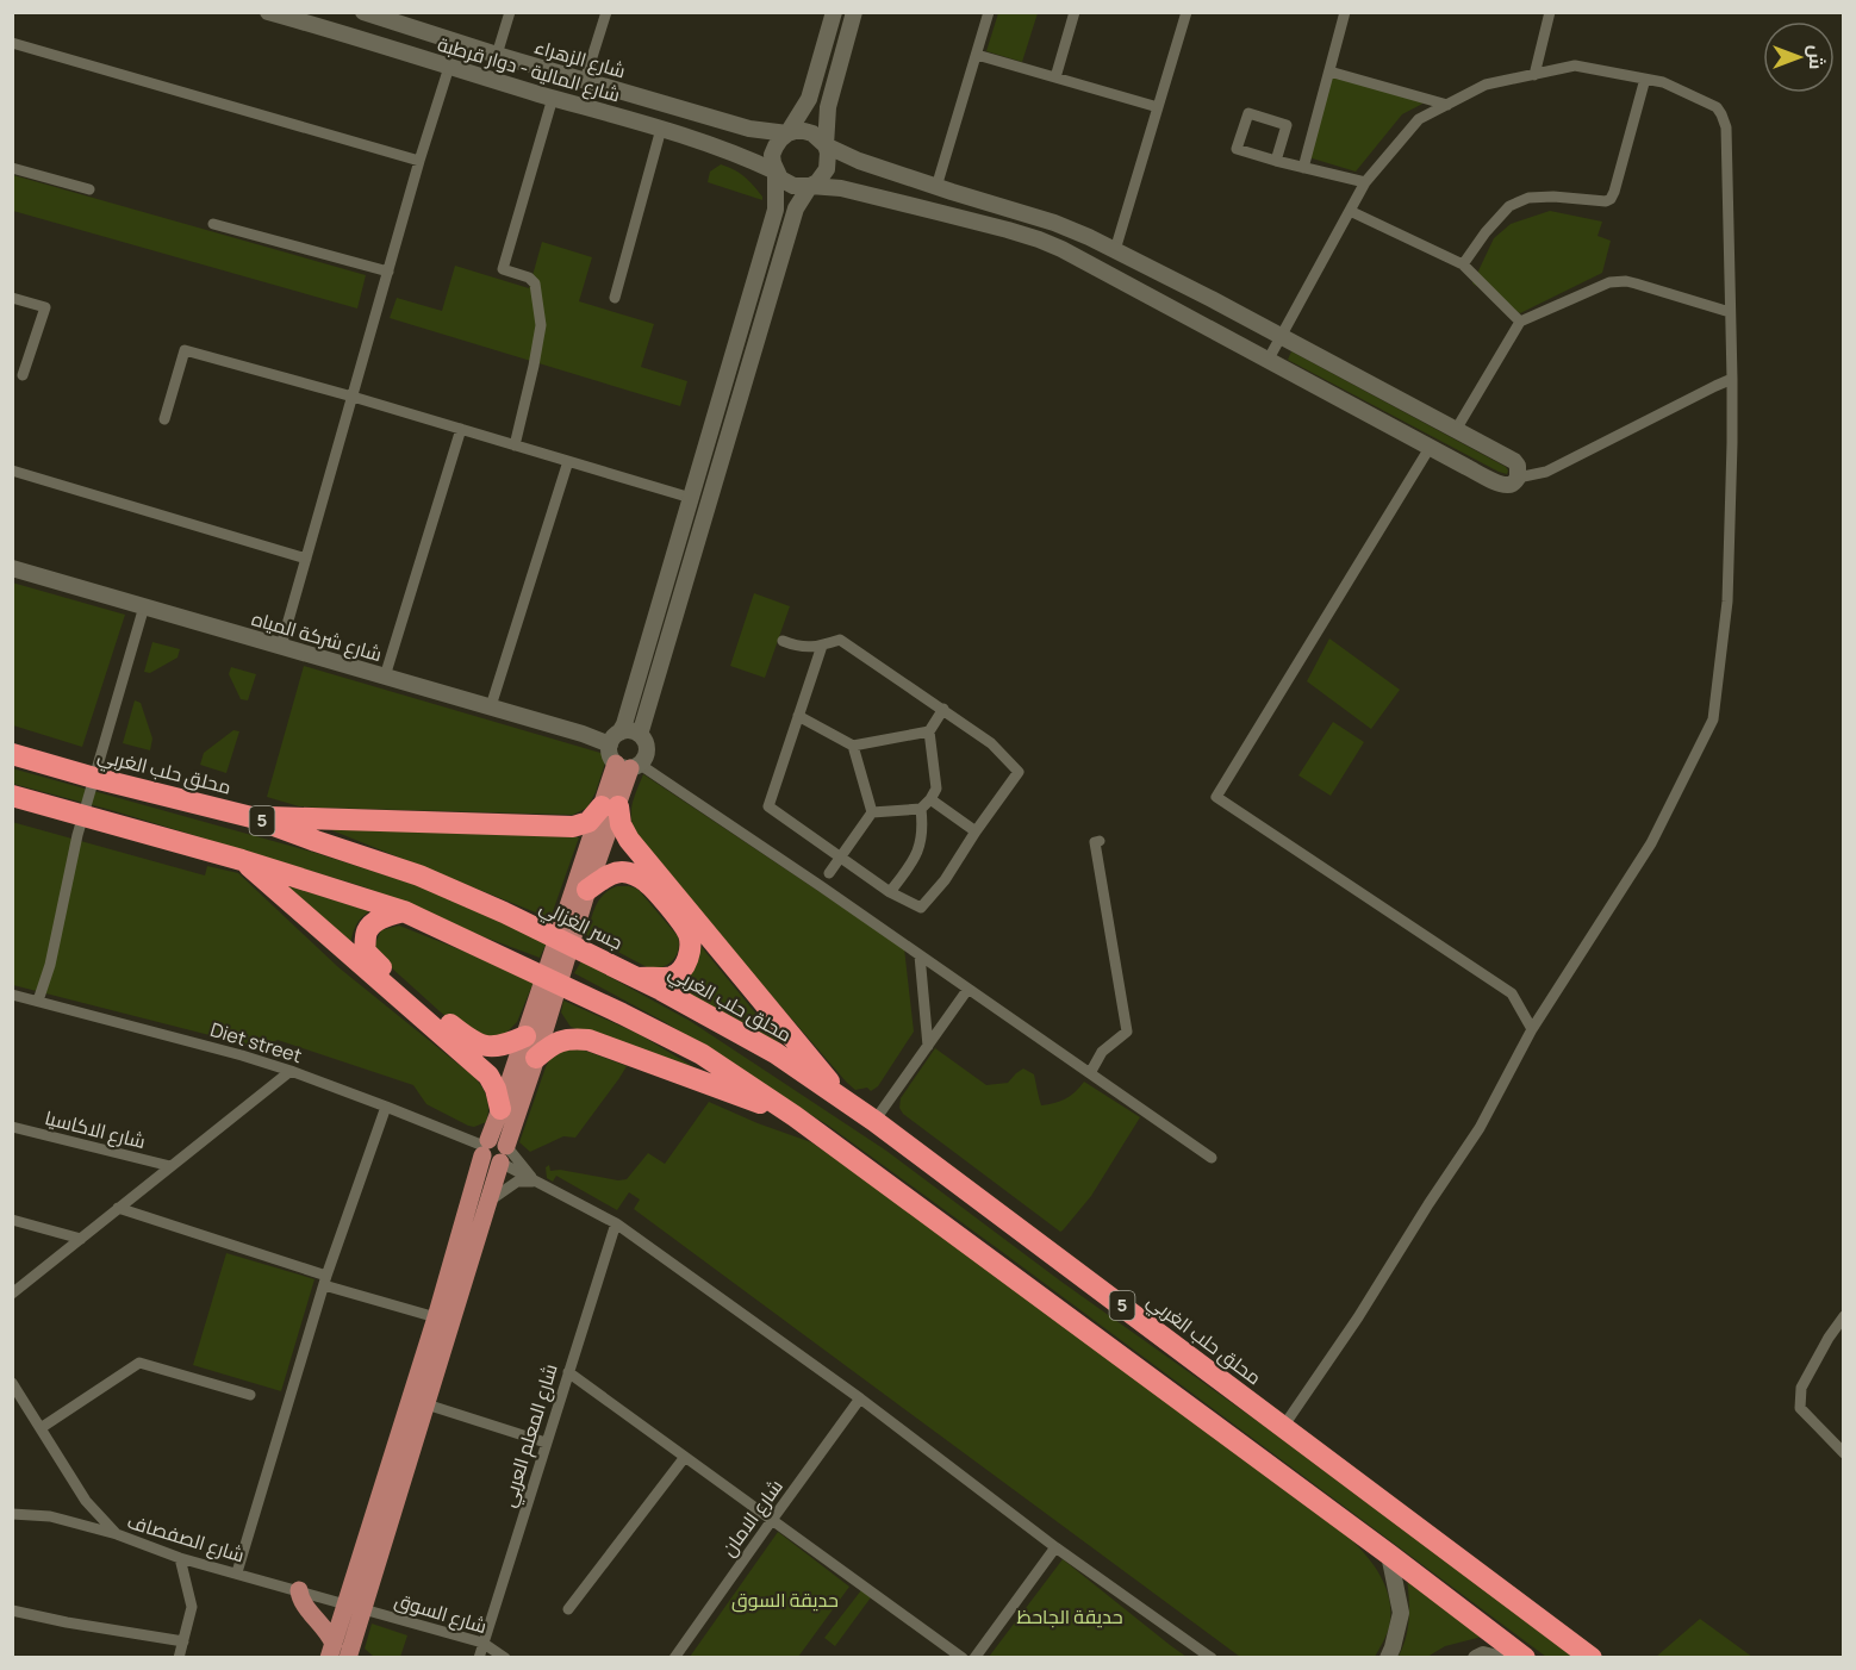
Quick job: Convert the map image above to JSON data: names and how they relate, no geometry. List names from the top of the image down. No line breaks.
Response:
{"streets":{"highway":["محلق حلب الغربي","5","جسر الغزالي"],"main road":["شارع الزهراء","شارع المالية - دوار قرطبة","شارع شركة المياه"],"street":["Diet street","شارع الاكاسيا","شارع المعلم العربي","شارع الامان","شارع الصفصاف","شارع السوق"]},"crossings":[["شارع الزهراء","شارع المالية - دوار قرطبة"],["محلق حلب الغربي","جسر الغزالي"],["شارع المعلم العربي","شارع السوق"],["شارع الصفصاف","شارع السوق"]],"parks":["حديقة السوق","حديقة الجاحظ"],"north":"right"}
